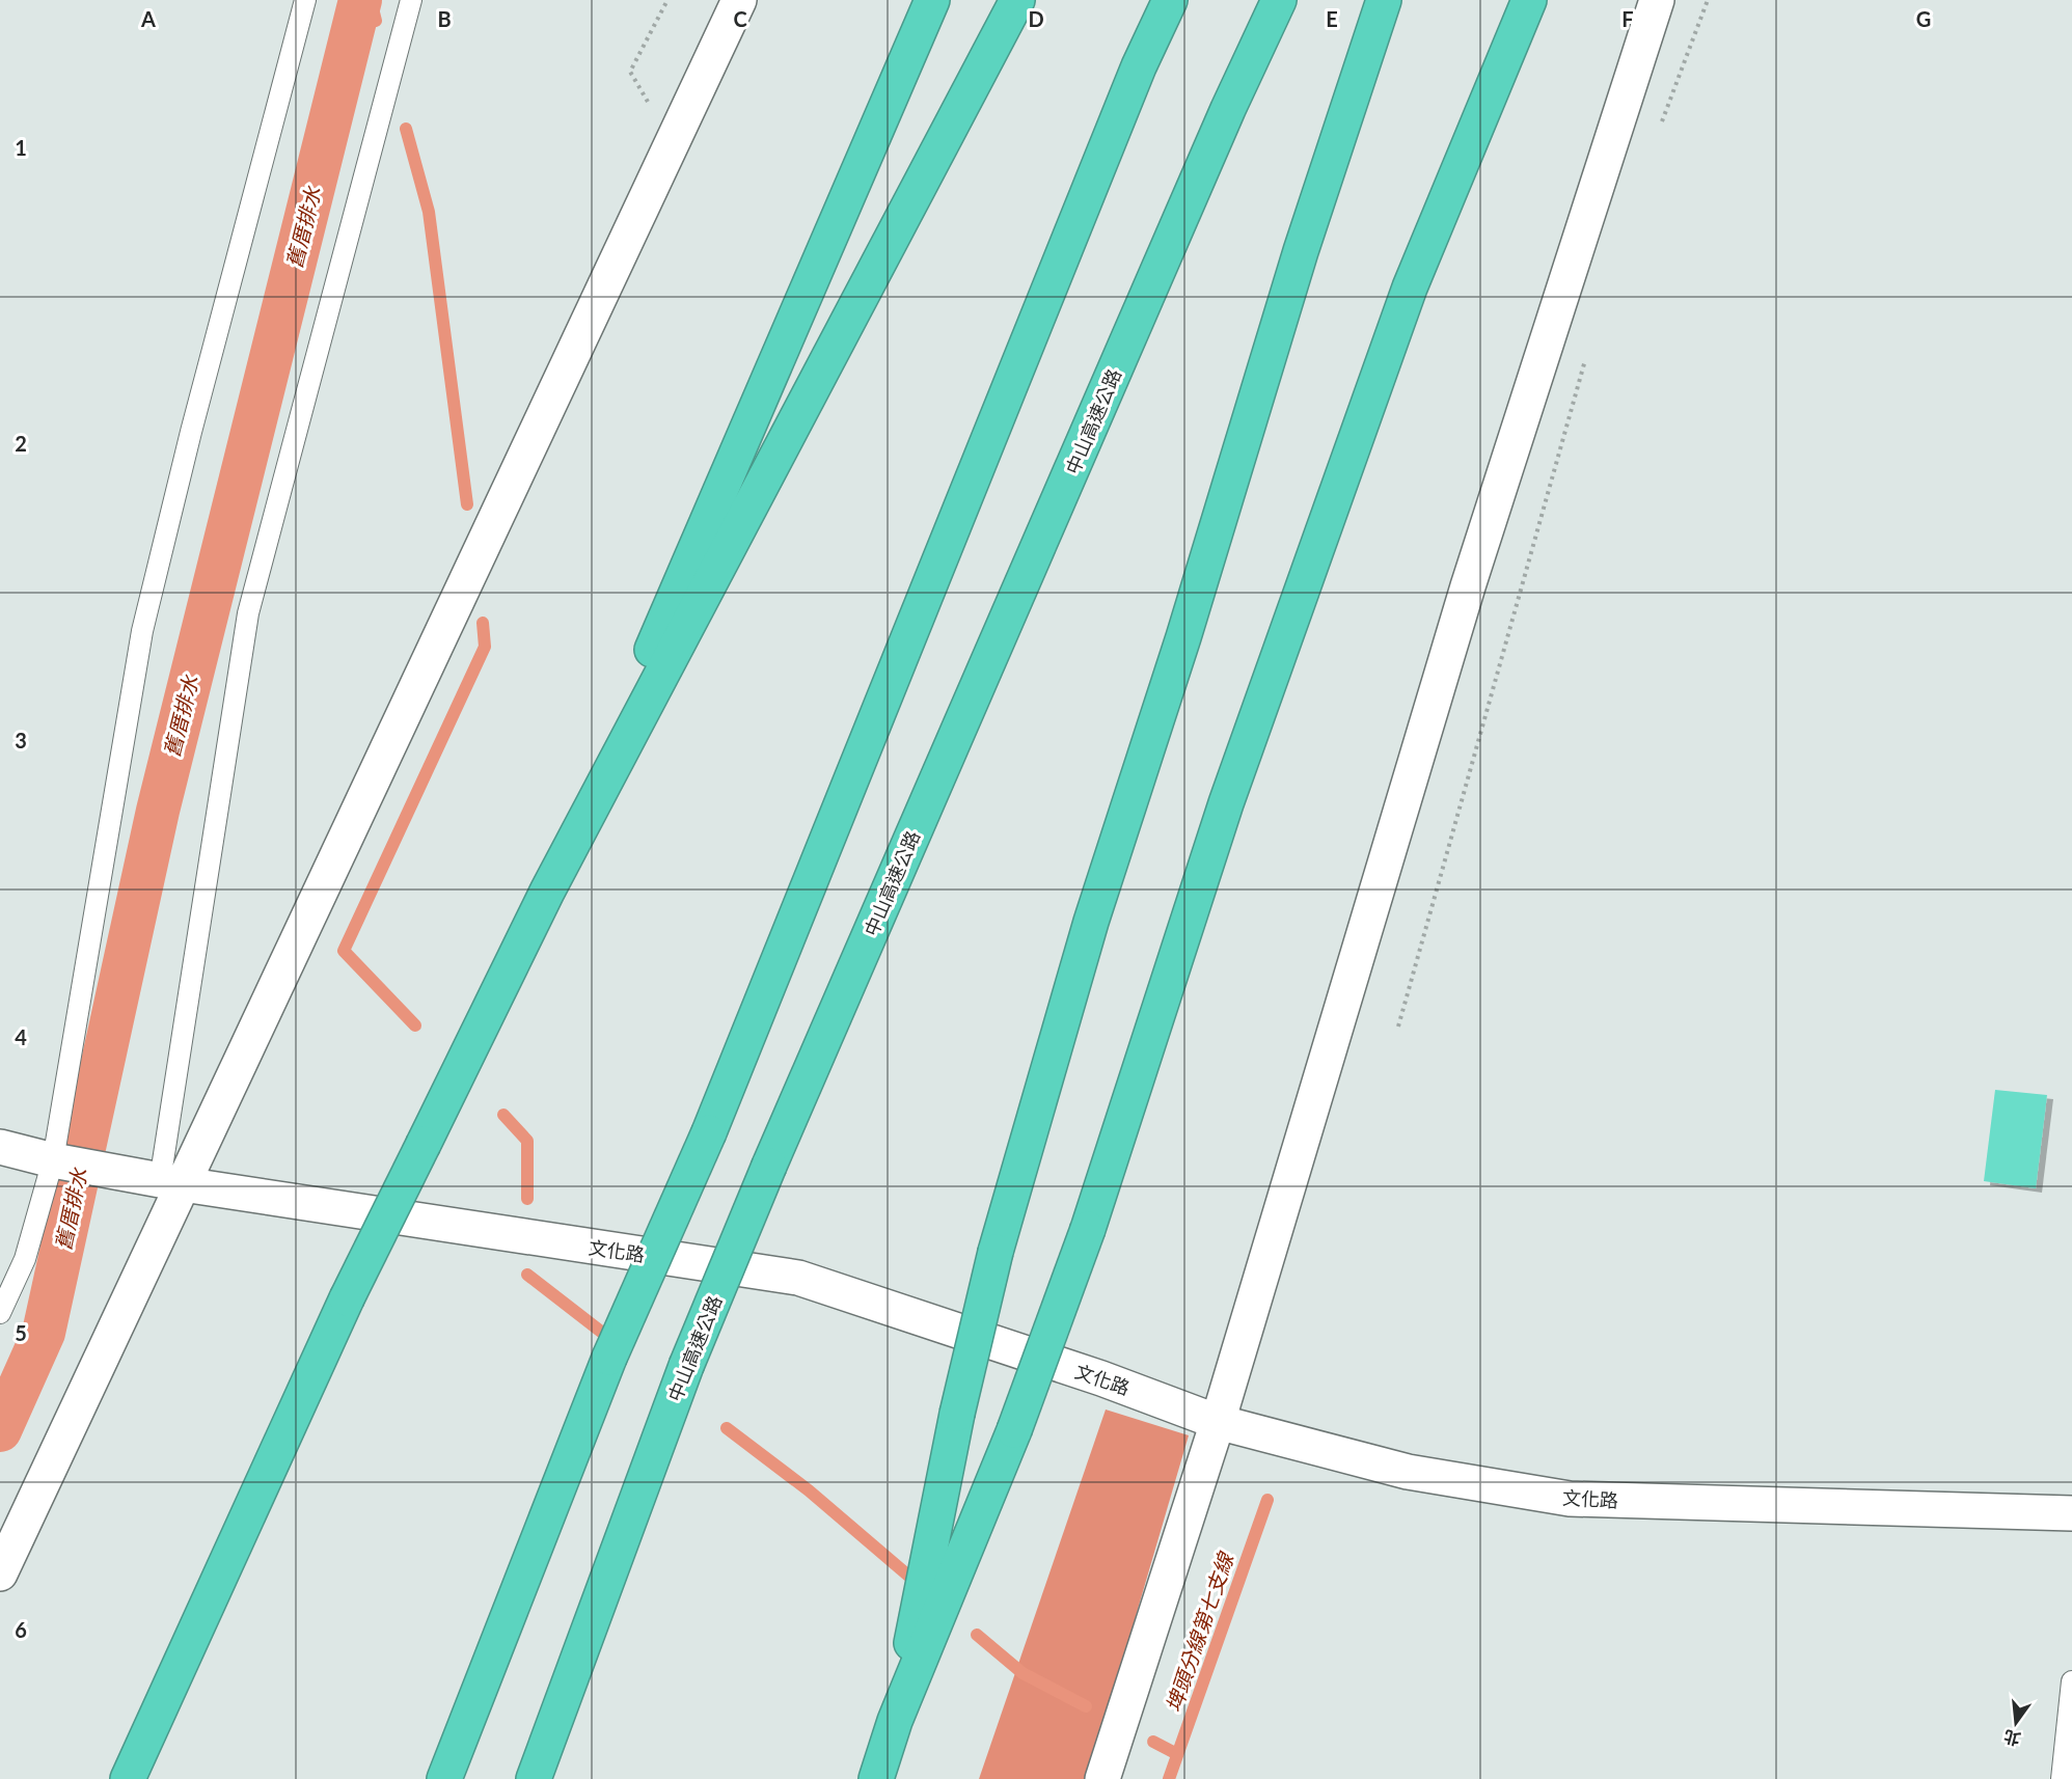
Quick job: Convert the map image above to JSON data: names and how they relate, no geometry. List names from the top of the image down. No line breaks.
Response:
{"streets":{"highway":["中山高速公路"],"street":["文化路"]},"water":["舊厝排水","埤頭分線第七支線"],"north":"bottom","grid":{"columns":["A","B","C","D","E","F","G"],"rows":["1","2","3","4","5","6"]}}
